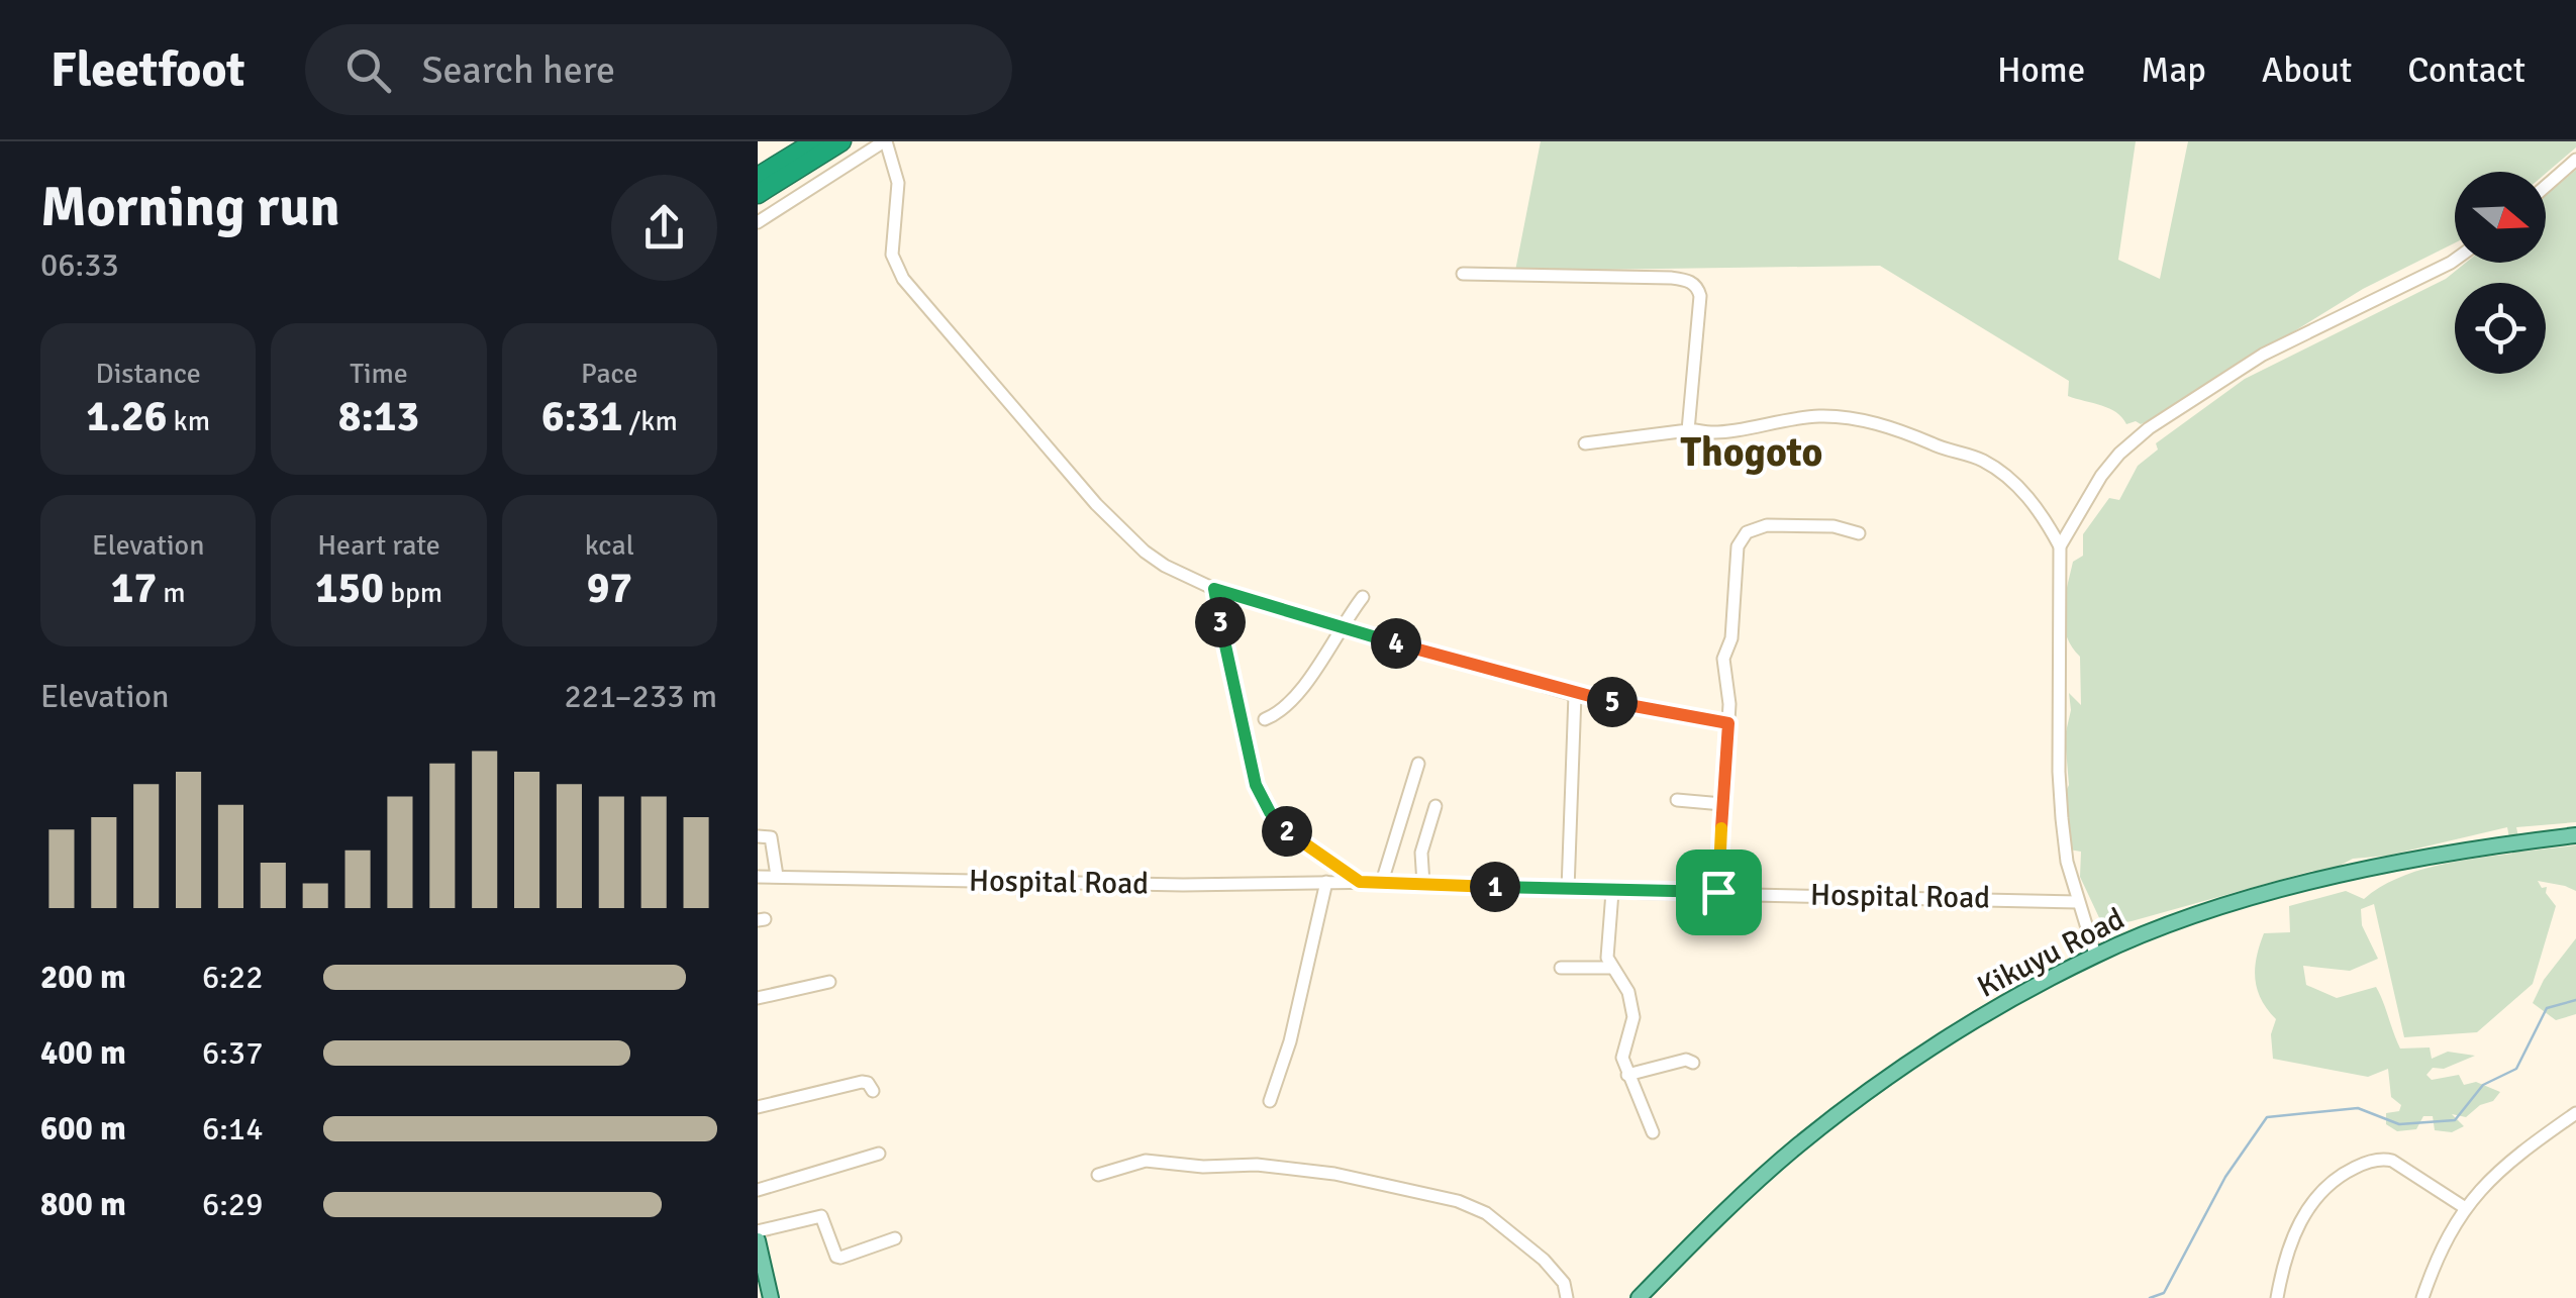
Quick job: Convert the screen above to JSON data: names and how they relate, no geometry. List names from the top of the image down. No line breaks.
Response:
{"streets":{"main road":["Kikuyu Road"],"street":["Hospital Road"]},"districts":["Thogoto"],"north":"right","page":{"header":"Fleetfoot","search":"Search here","nav":["Home","Map","About","Contact"],"heading":["Morning run","06:33"],"stats":[["Distance","1.26 km"],["Time","8:13"],["Pace","6:31 /km"],["Elevation","17 m"],["Heart rate","150 bpm"],["kcal","97"]],"pins":["3","4","5","2","1"],"chart":["Elevation","221–233 m"],"list":[{"name":"200 m","note":"6:22"},{"name":"400 m","note":"6:37"},{"name":"600 m","note":"6:14"},{"name":"800 m","note":"6:29"}]}}
